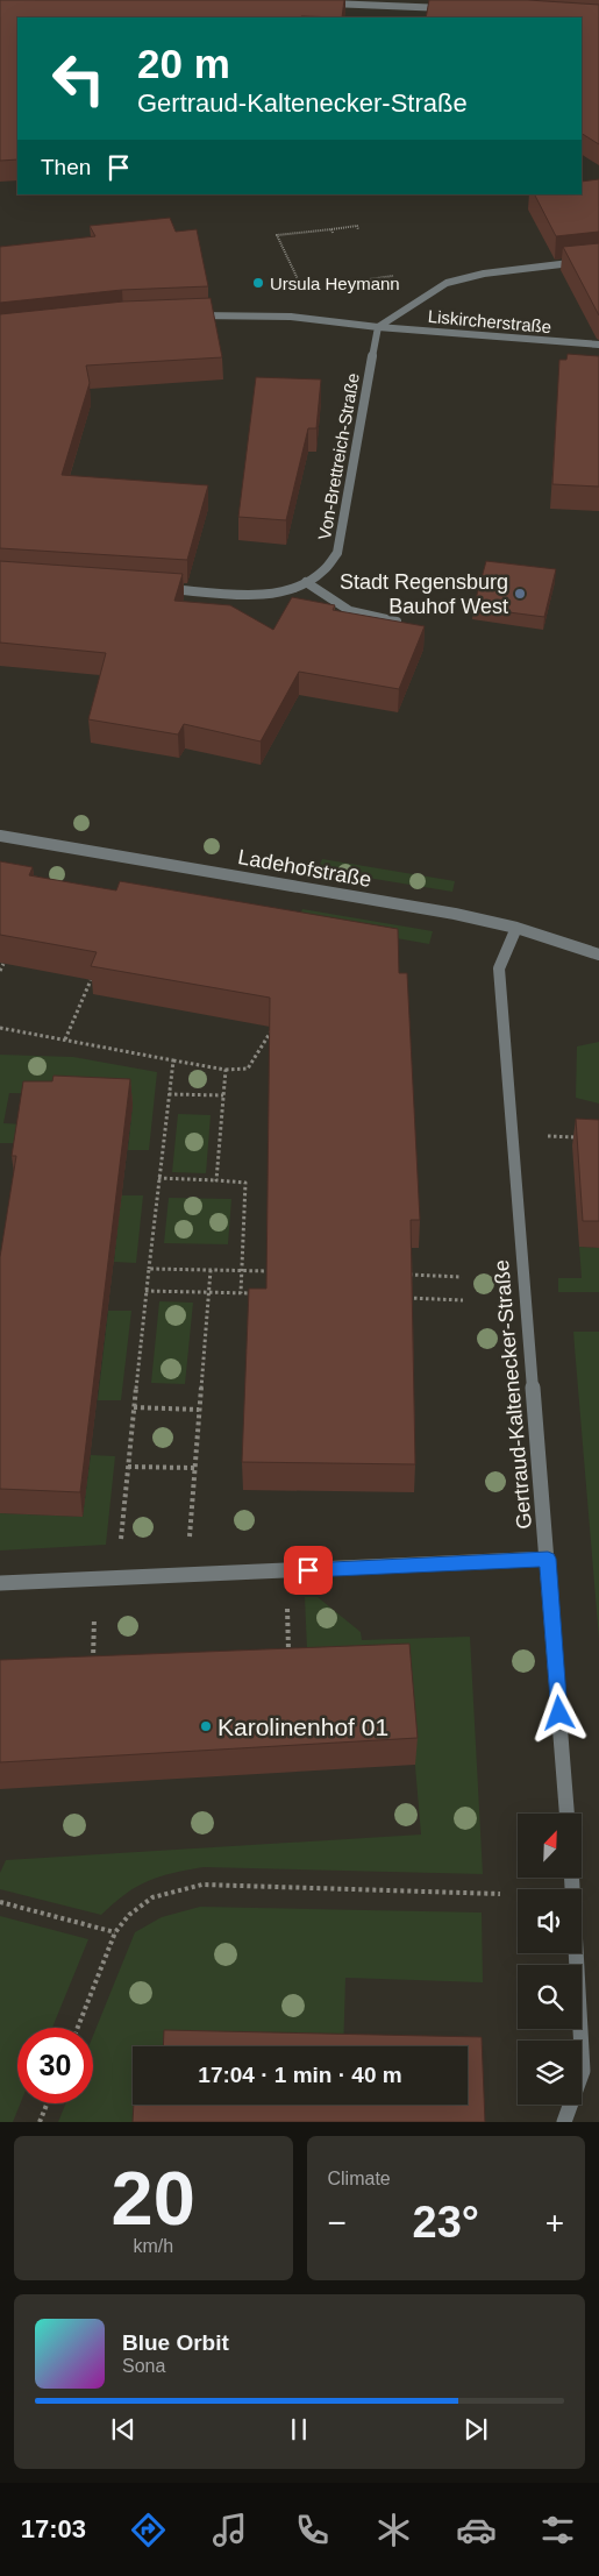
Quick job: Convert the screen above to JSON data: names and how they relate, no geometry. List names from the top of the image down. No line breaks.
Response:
{"streets":{"street":["Liskircherstraße","Von-Brettreich-Straße","Ladehofstraße","Gertraud-Kaltenecker-Straße"]},"crossings":[["Liskircherstraße","Von-Brettreich-Straße"],["Ladehofstraße","Gertraud-Kaltenecker-Straße"]],"places":["Ursula Heymann","Stadt Regensburg Bauhof West","Karolinenhof 01"],"north":"top right","page":{"turn":["20 m","Gertraud-Kaltenecker-Straße"],"then":"Then","limit":"30","trip":"17:04 · 1 min · 40 m","tile":[["20","km/h"],"Climate"],"heat":["−","23°","+"],"song":["Blue Orbit","Sona"],"tabs":"17:03"}}
